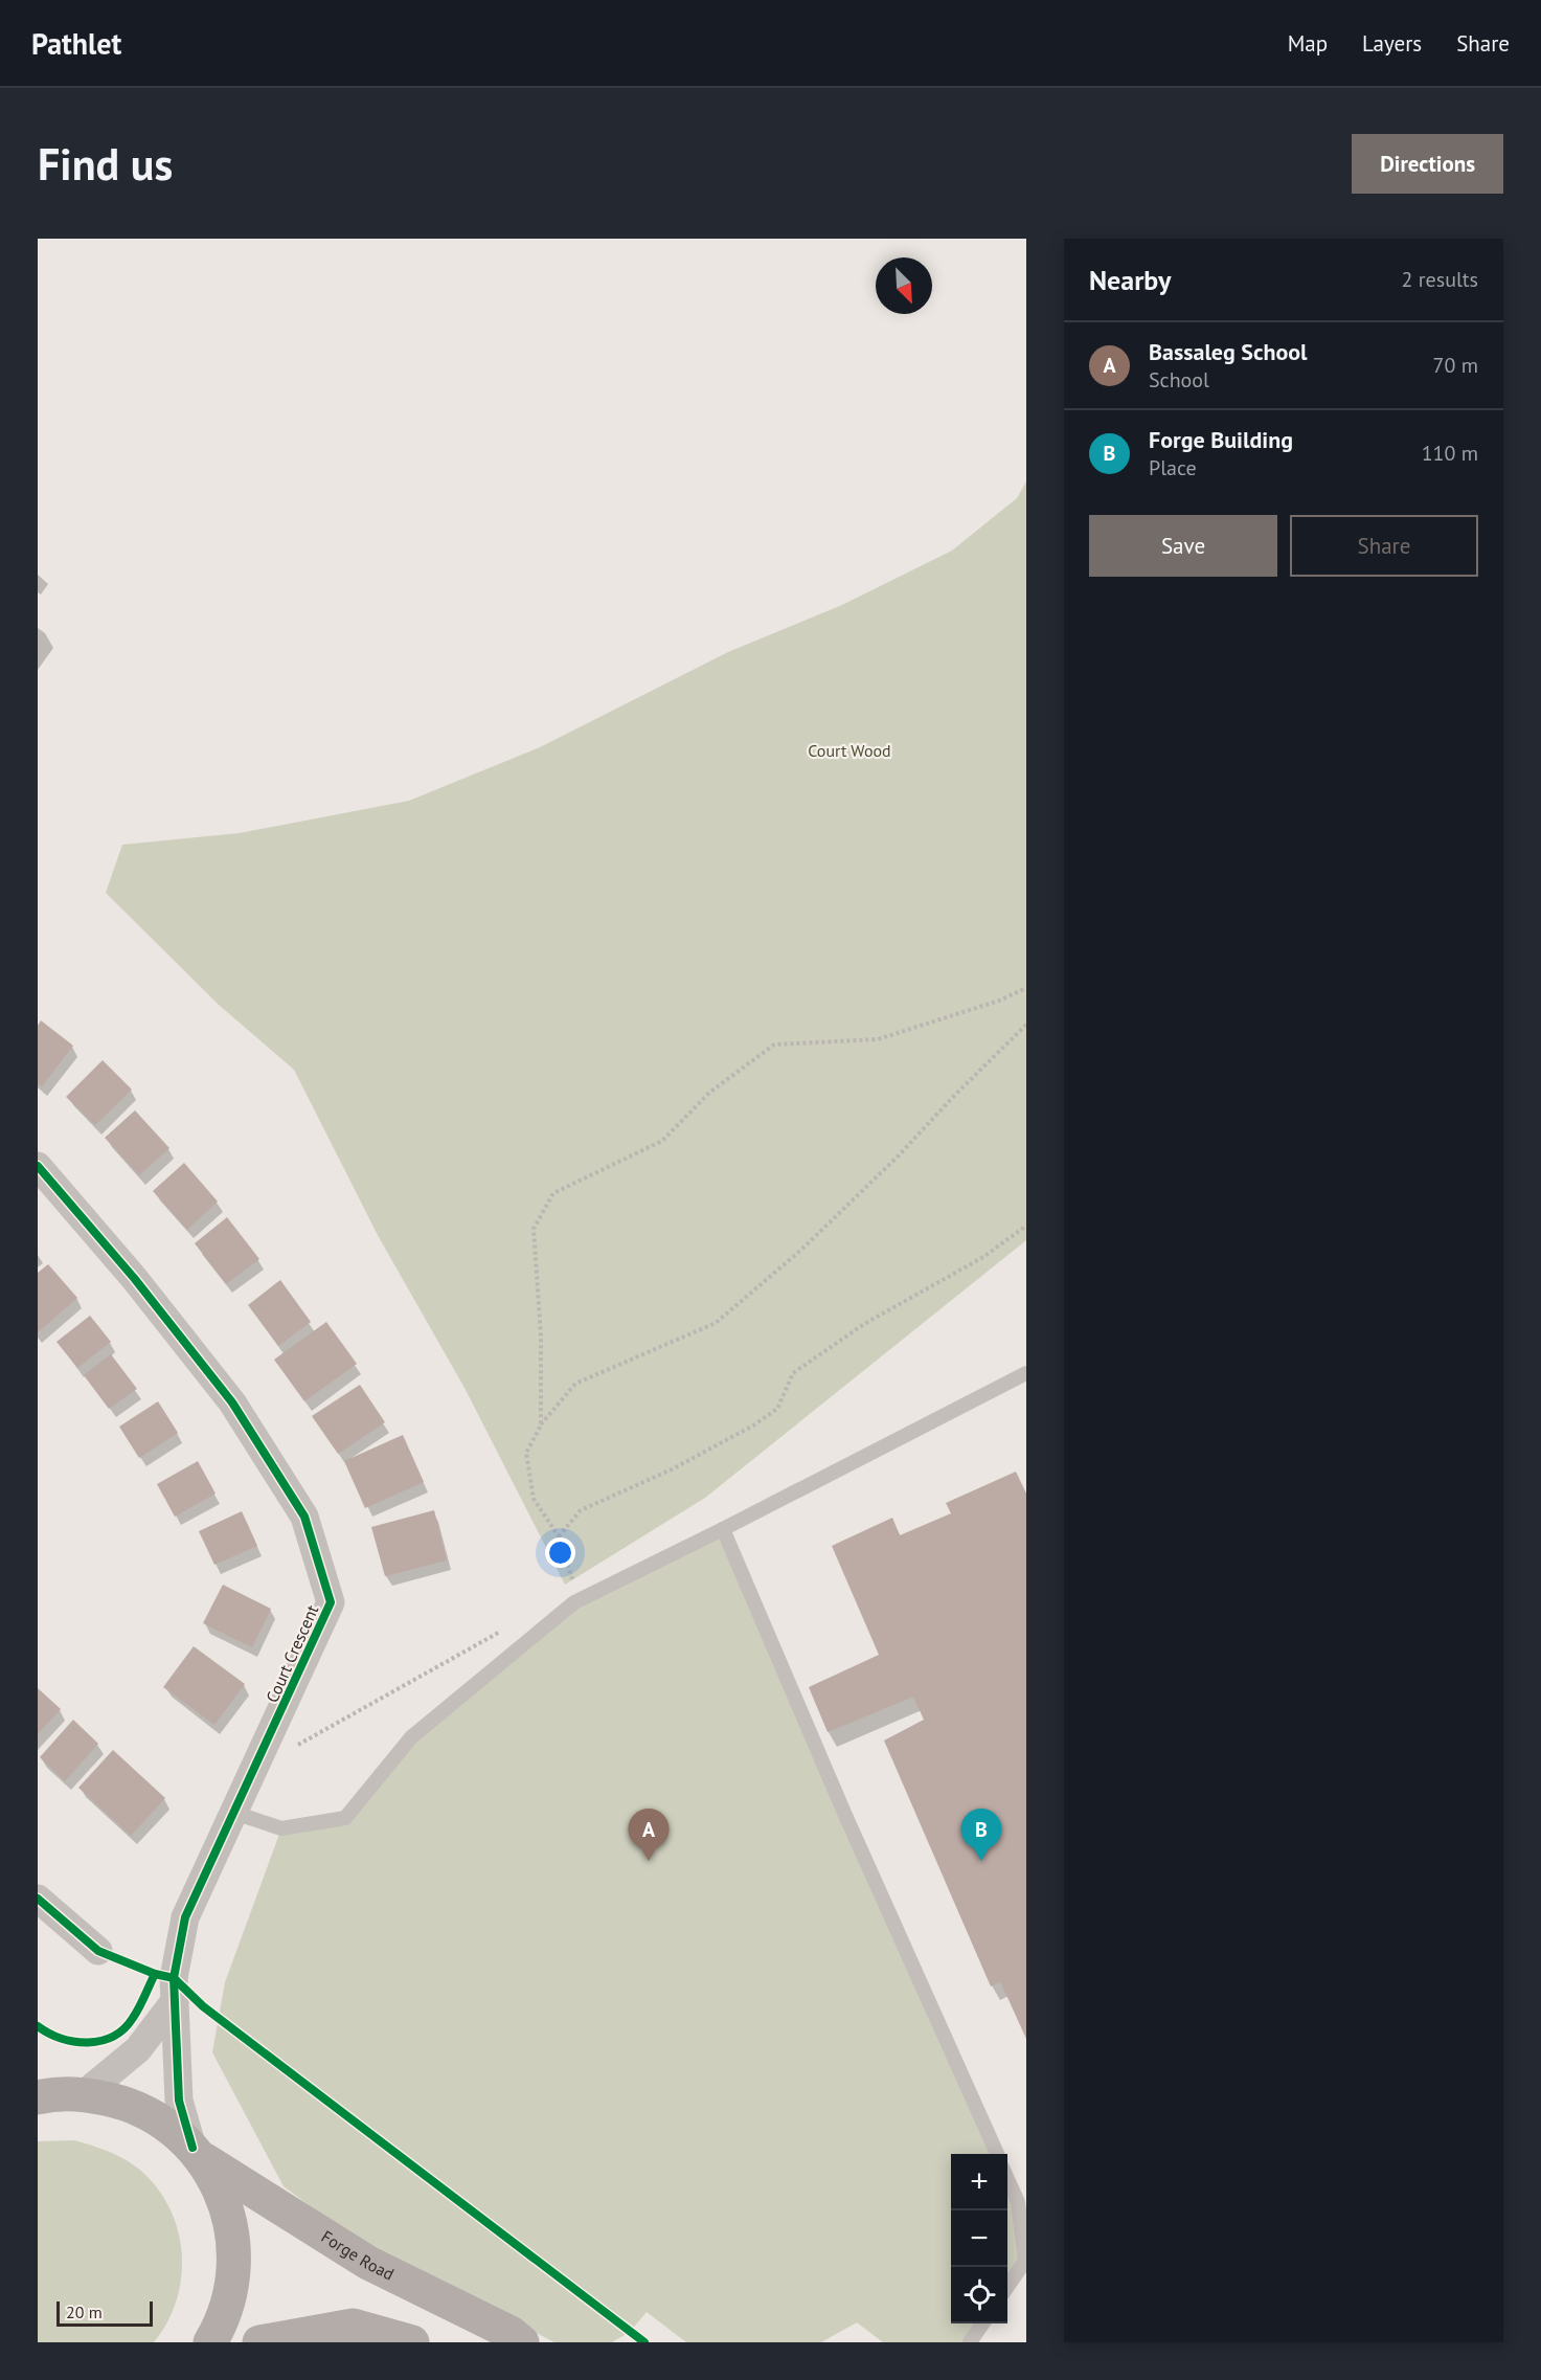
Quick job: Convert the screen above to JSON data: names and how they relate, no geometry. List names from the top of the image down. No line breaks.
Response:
{"streets":{"main road":["Forge Road"],"street":["Court Crescent"]},"crossings":[["Court Crescent","Forge Road"]],"parks":["Court Wood"],"scale_bar":"20 m","north":"bottom right","page":{"header":"Pathlet","nav":["Map","Layers","Share"],"buttons":["Directions",["Save","Share"]],"title":"Find us","heading":["Nearby","2 results"],"list":[{"mark":"A","name":"Bassaleg School","note":"School","value":"70 m"},{"mark":"B","name":"Forge Building","note":"Place","value":"110 m"}],"pins":["A","B"],"map_buttons":["+","−"],"scale":"20 m"}}
